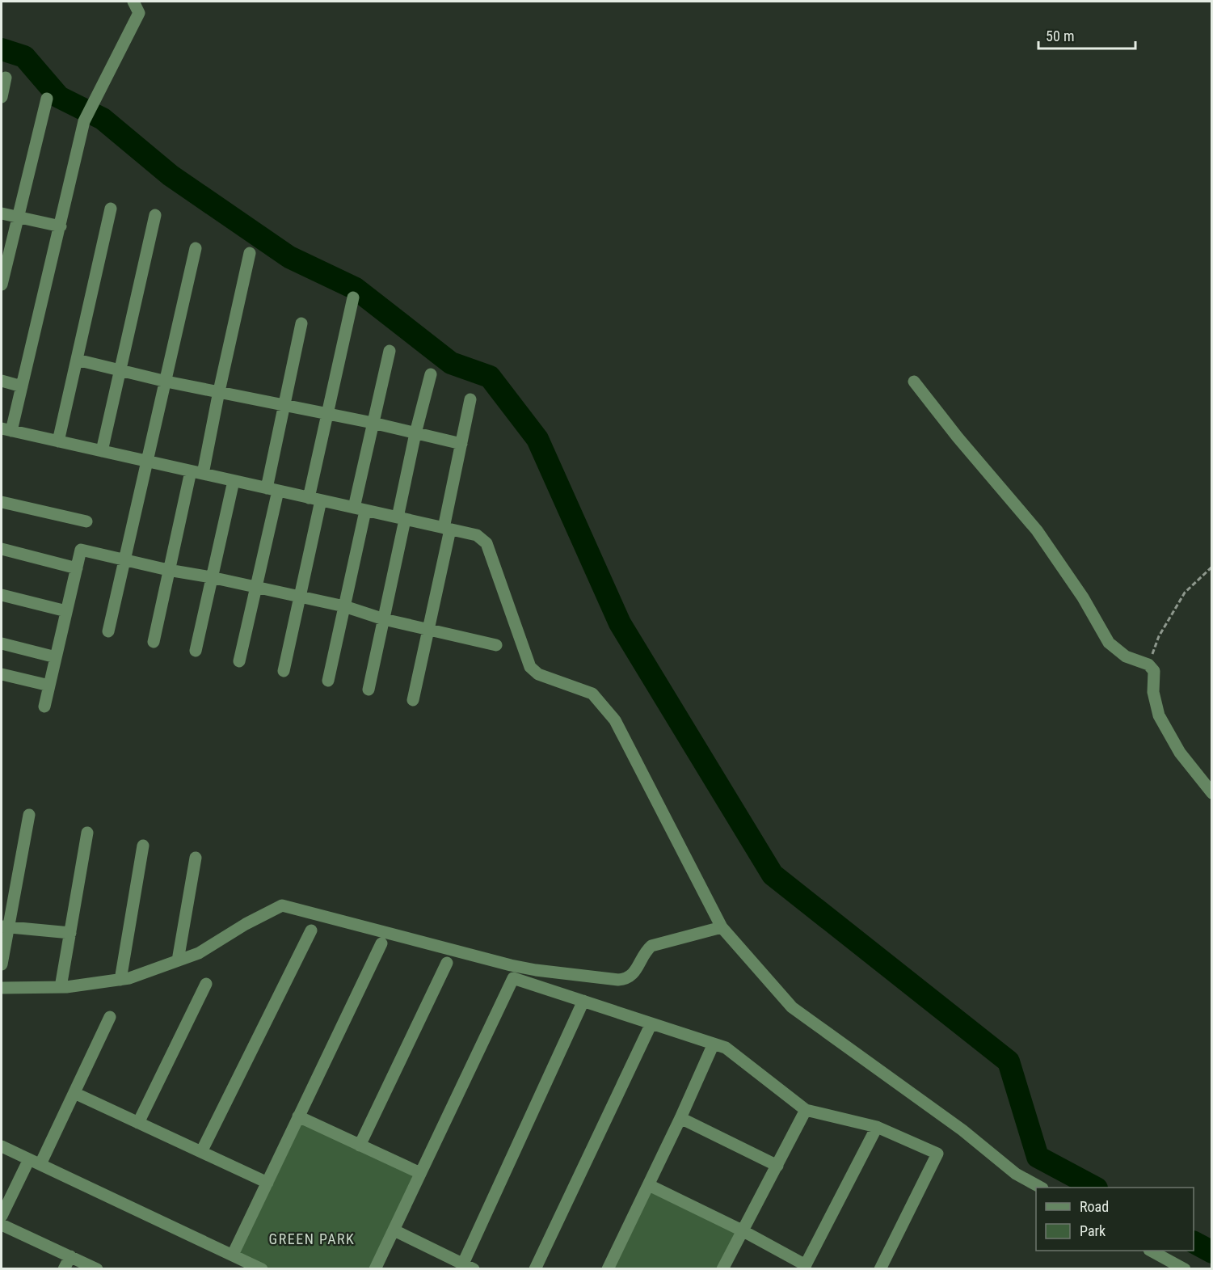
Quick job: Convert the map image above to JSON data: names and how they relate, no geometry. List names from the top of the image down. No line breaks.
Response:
{"districts":["GREEN PARK"],"legend":["Road","Park"],"scale_bar":"50 m"}
